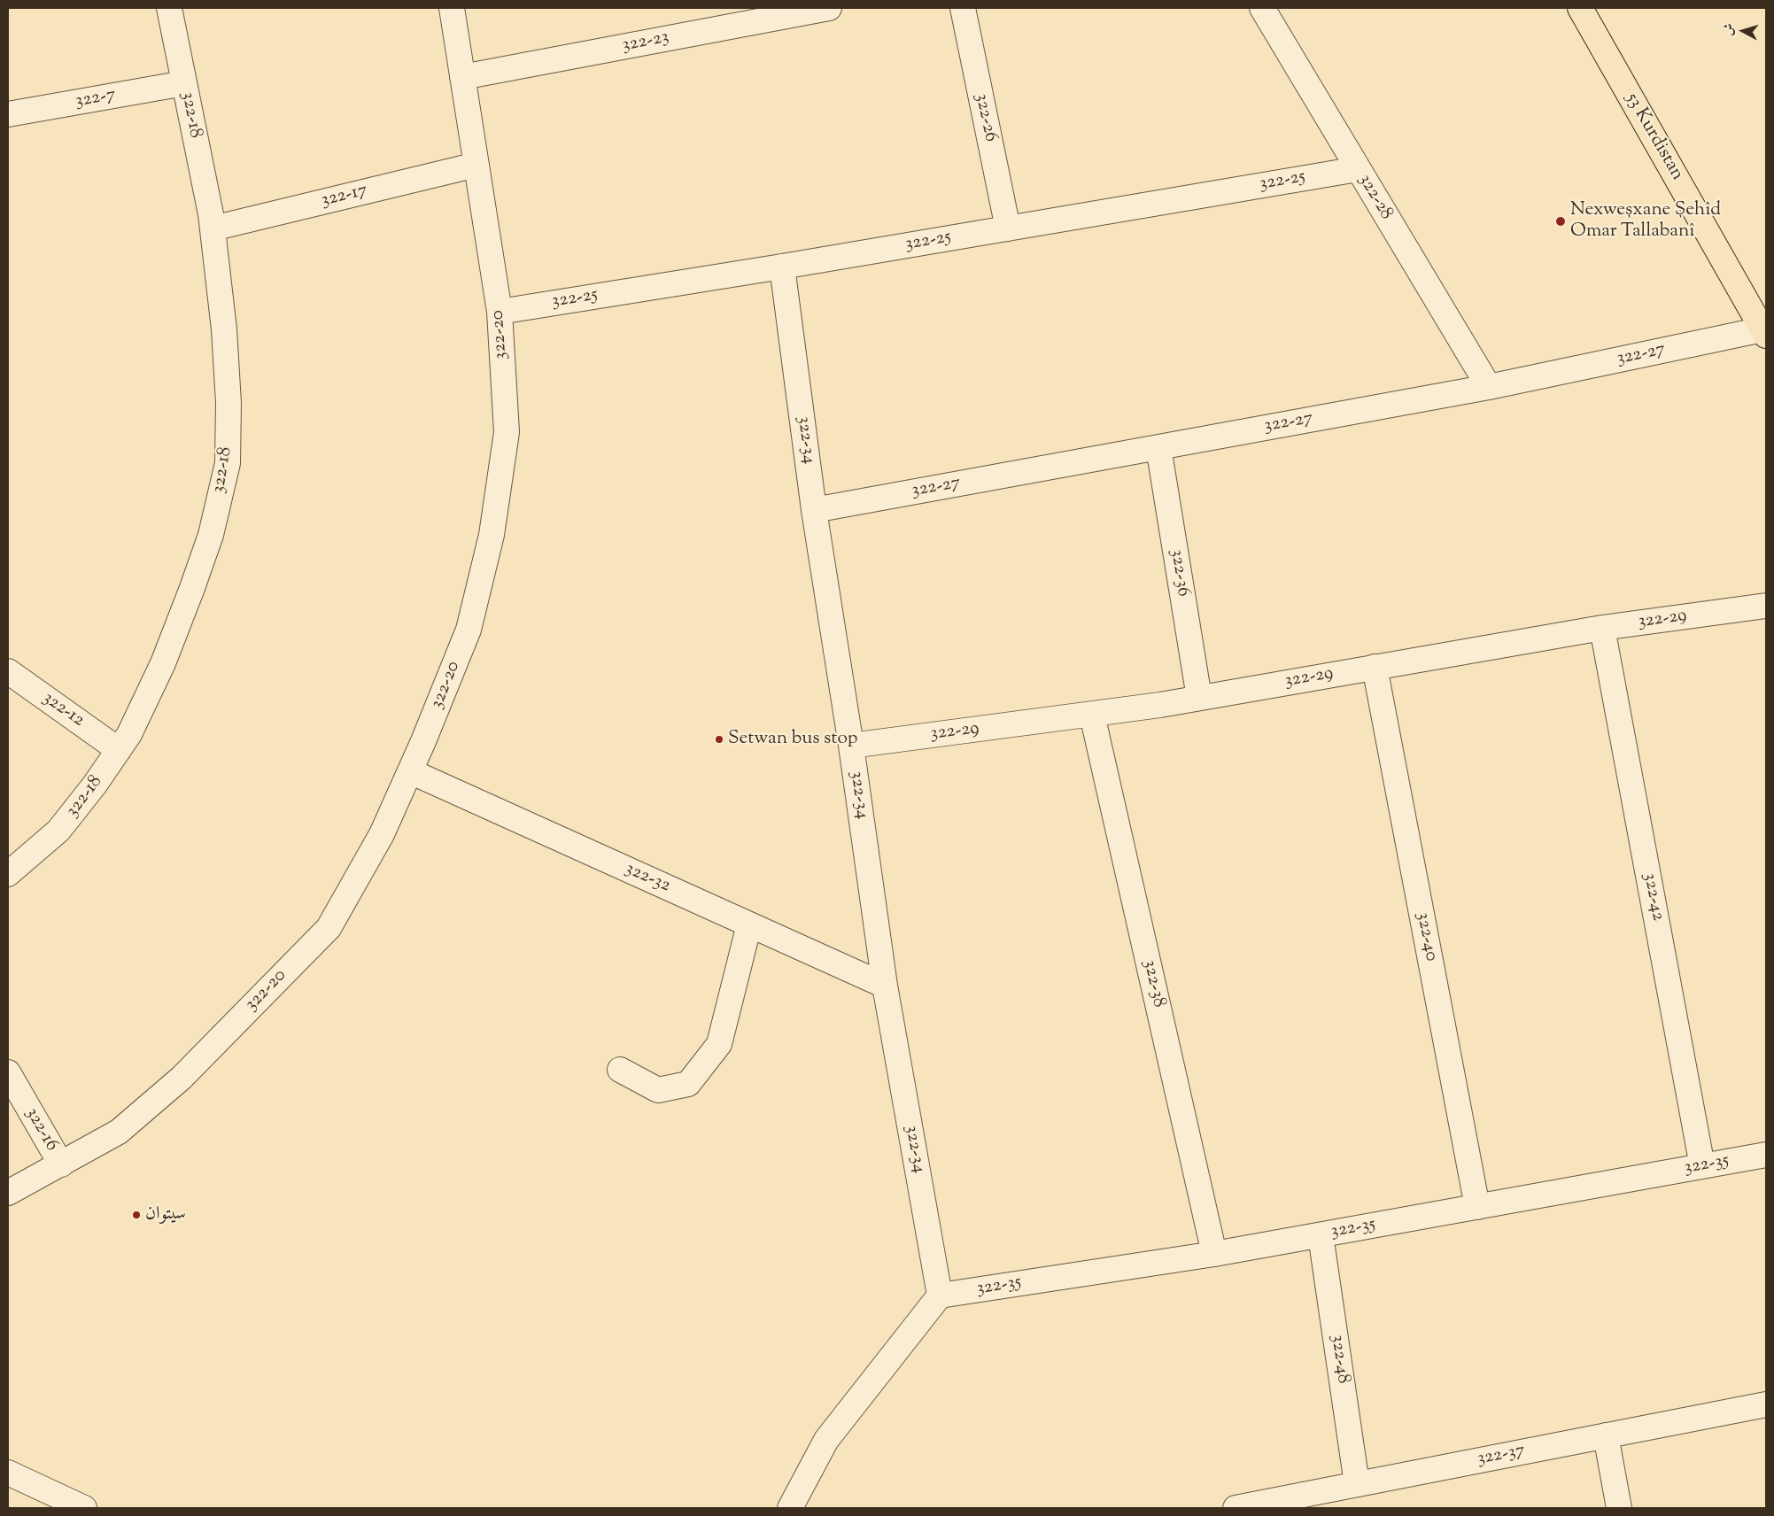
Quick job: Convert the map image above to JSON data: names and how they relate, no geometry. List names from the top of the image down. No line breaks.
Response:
{"streets":{"main road":["53 Kurdistan"],"street":["322-23","322-7","322-18","322-26","322-25","322-17","322-28","322-20","322-27","322-34","322-36","322-29","322-12","322-32","322-42","322-40","322-38","322-16","322-35","322-48","322-37"]},"crossings":[["322-23","322-20"],["322-7","322-18"],["322-18","322-17"],["322-18","322-12"],["322-26","322-25"],["53 Kurdistan","322-27"],["322-25","322-28"],["322-25","322-20"],["322-25","322-34"],["322-17","322-20"],["322-28","322-27"],["322-20","322-32"],["322-20","322-16"],["322-27","322-34"],["322-27","322-36"],["322-34","322-29"],["322-34","322-32"],["322-34","322-35"],["322-36","322-29"],["322-29","322-42"],["322-29","322-40"],["322-29","322-38"],["322-42","322-35"],["322-40","322-35"],["322-38","322-35"],["322-35","322-48"],["322-48","322-37"]],"places":["Nexweşxane Şehîd Omar Tallabanî","Setwan bus stop","سيتوان"],"north":"left"}
